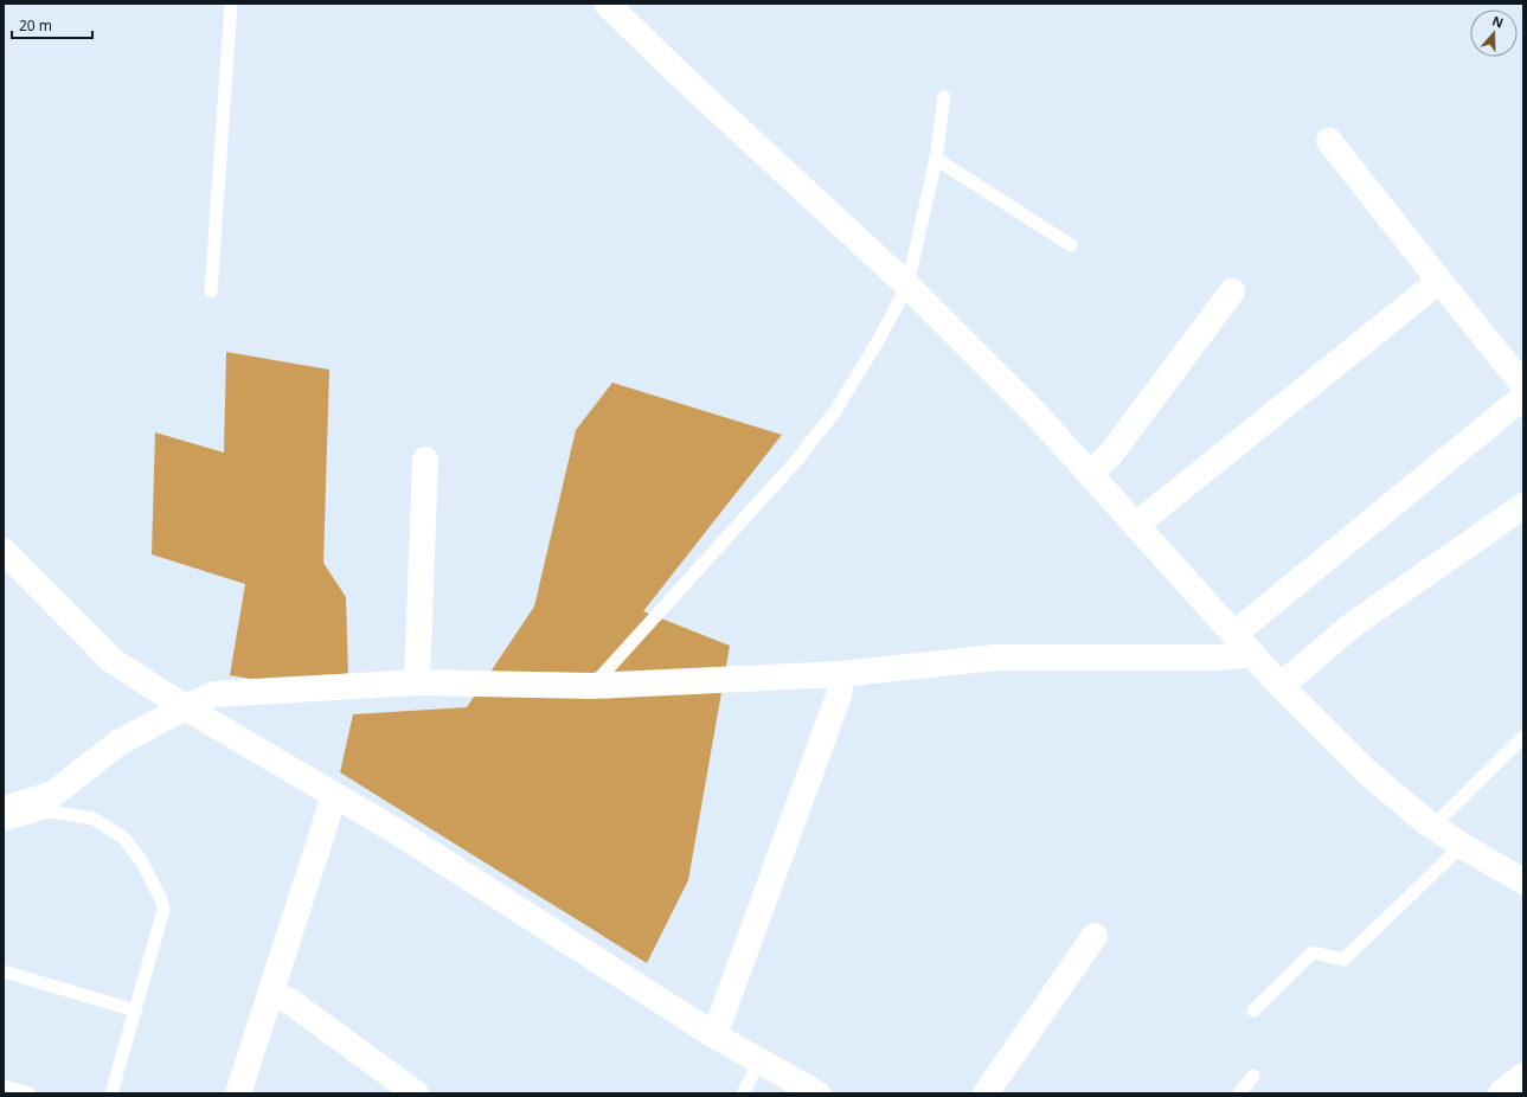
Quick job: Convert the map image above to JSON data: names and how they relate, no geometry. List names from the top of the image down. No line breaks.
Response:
{"scale_bar":"20 m","north":"top"}
